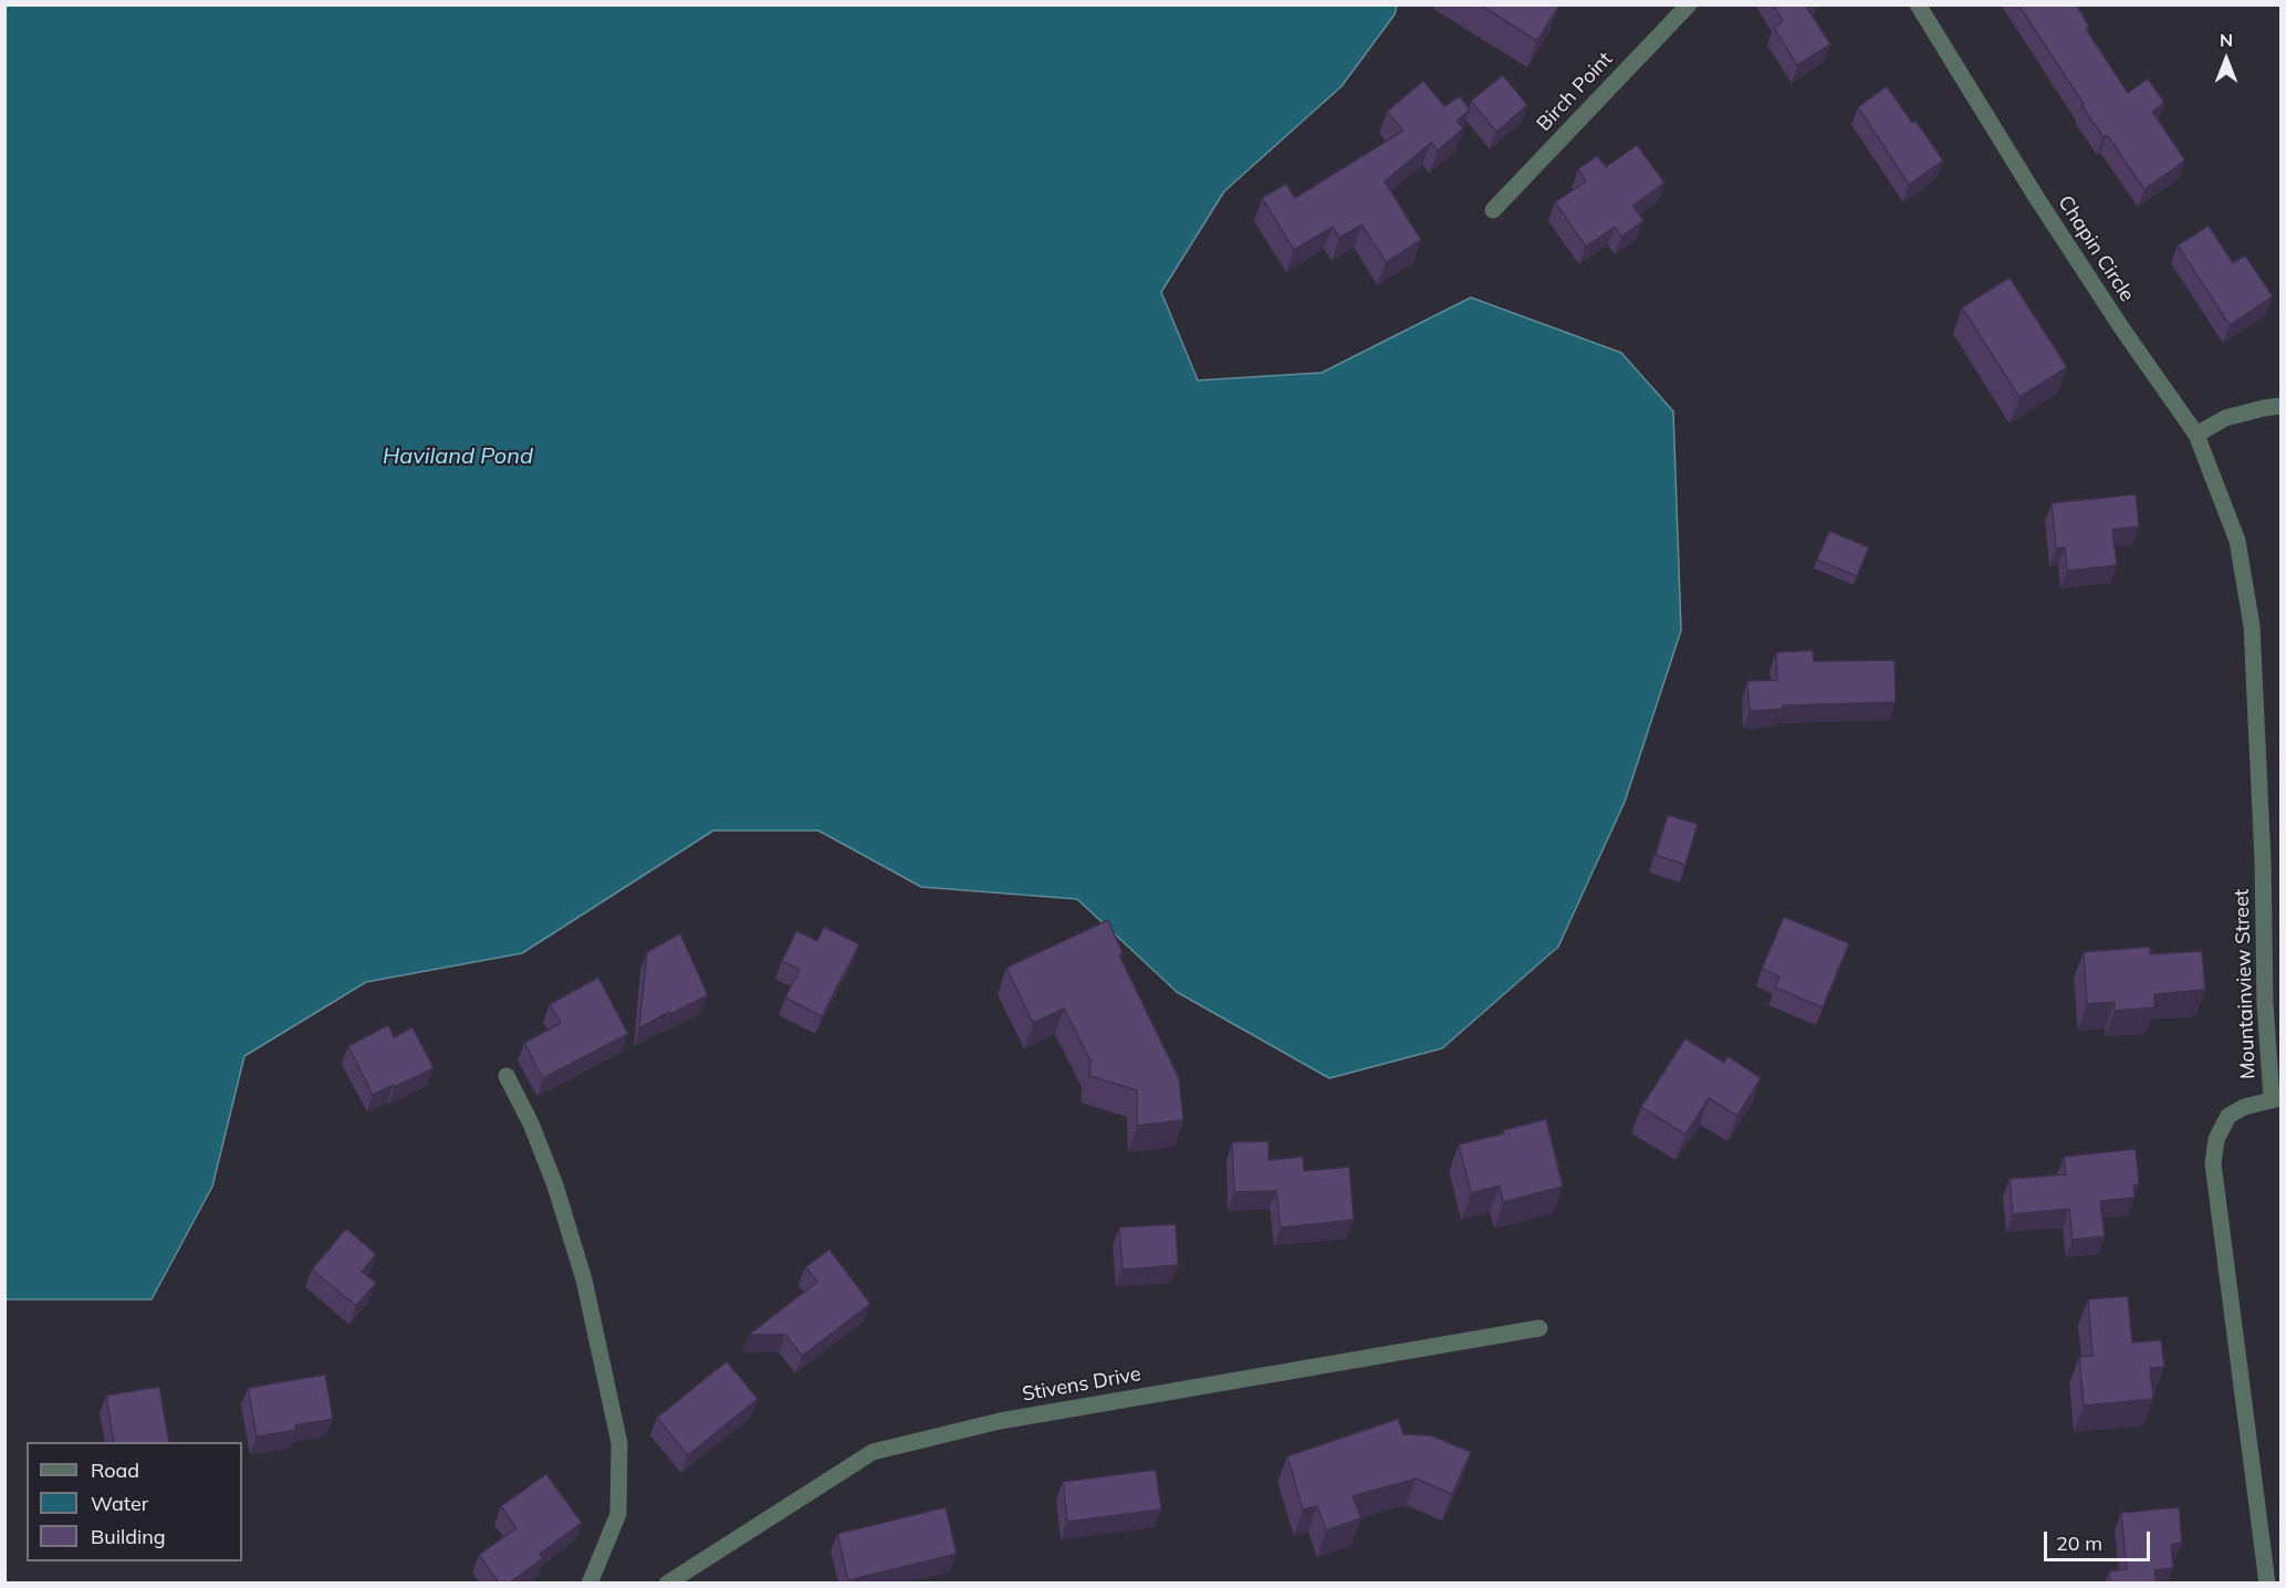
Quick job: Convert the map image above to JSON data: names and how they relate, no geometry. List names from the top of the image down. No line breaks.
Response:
{"streets":{"street":["Birch Point","Chapin Circle","Mountainview Street","Stivens Drive"]},"crossings":[["Chapin Circle","Mountainview Street"]],"water":["Haviland Pond"],"legend":["Road","Water","Building"],"scale_bar":"20 m","north":"top"}
